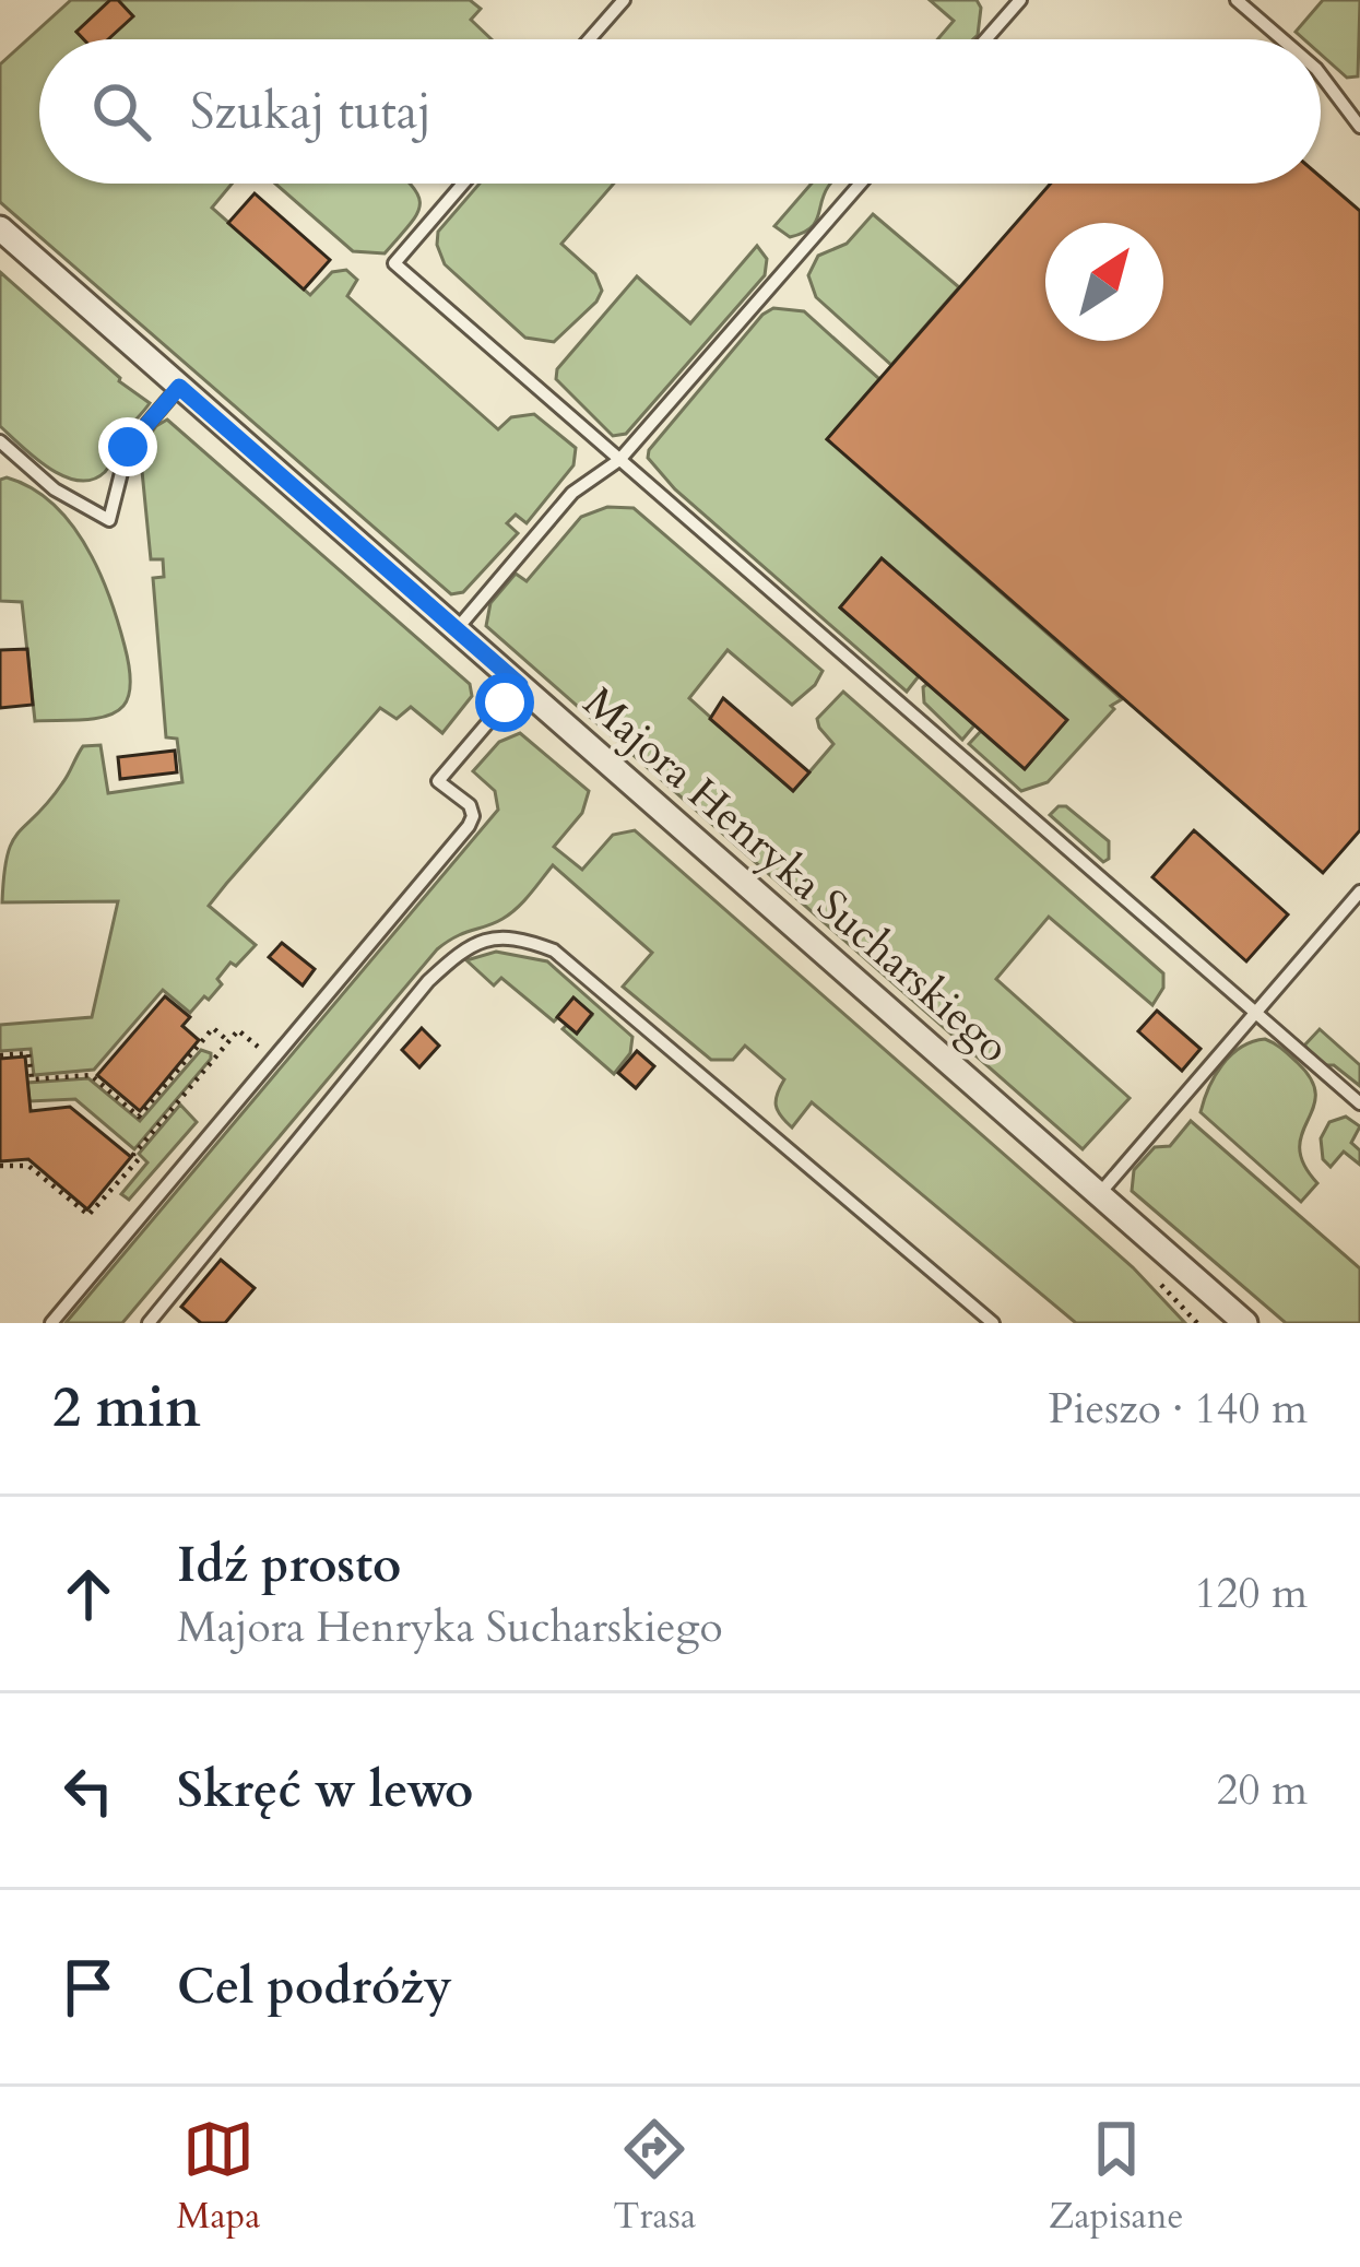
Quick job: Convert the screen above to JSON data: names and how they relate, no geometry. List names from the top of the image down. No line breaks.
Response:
{"streets":{"street":["Majora Henryka Sucharskiego"]},"north":"top right","page":{"search":"Szukaj tutaj","heading":["2 min","Pieszo · 140 m"],"list":[["Idź prosto","Majora Henryka Sucharskiego","120 m"],["Skręć w lewo","20 m"],"Cel podróży"],"nav":["Mapa","Trasa","Zapisane"]}}
